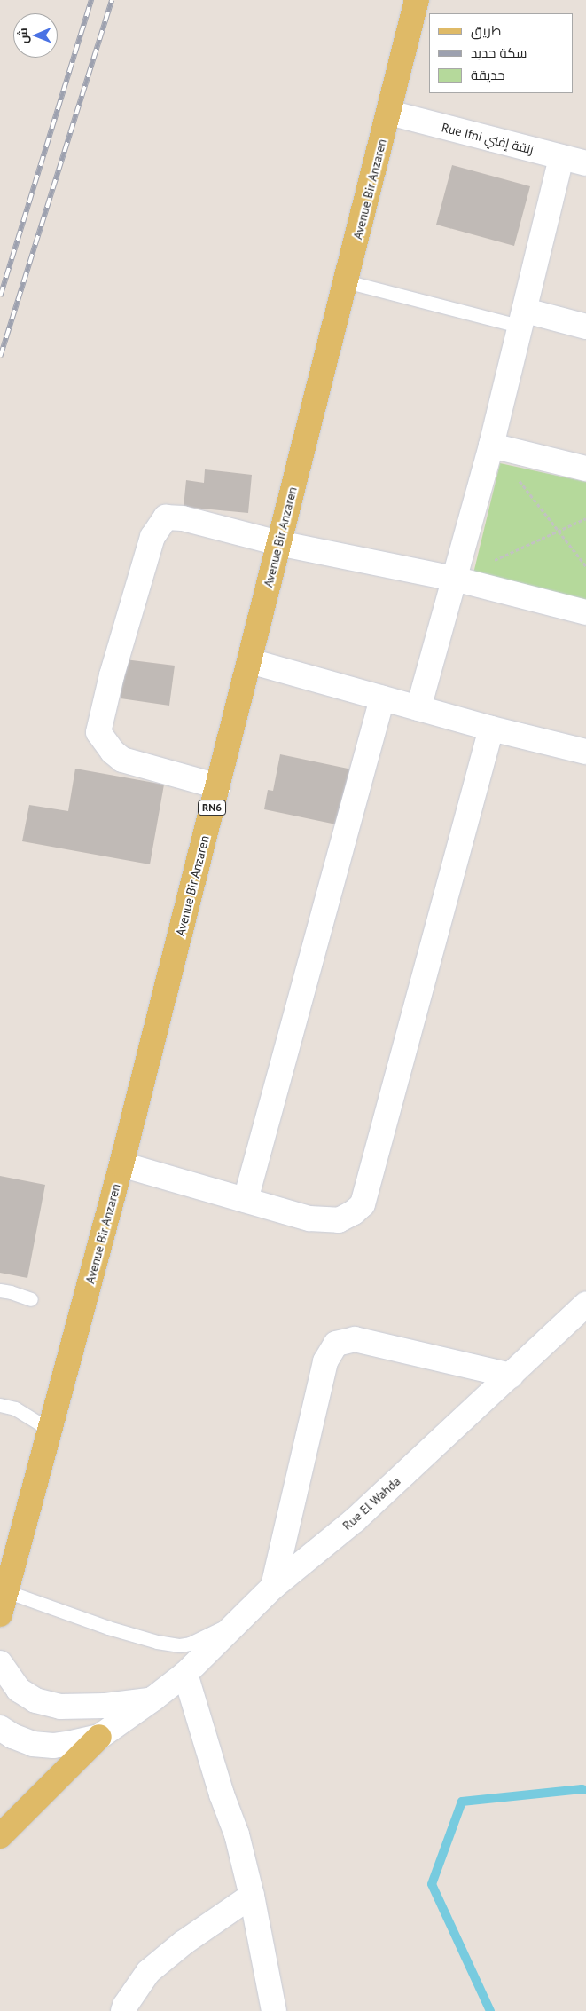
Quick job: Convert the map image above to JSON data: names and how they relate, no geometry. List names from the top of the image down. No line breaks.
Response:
{"streets":{"main road":["Avenue Bir Anzaren","RN6"],"street":["Rue Ifni زنقة إفني","Rue El Wahda"]},"crossings":[["Rue Ifni زنقة إفني","Avenue Bir Anzaren"]],"legend":["طريق","سكة حديد","حديقة"],"north":"left"}
